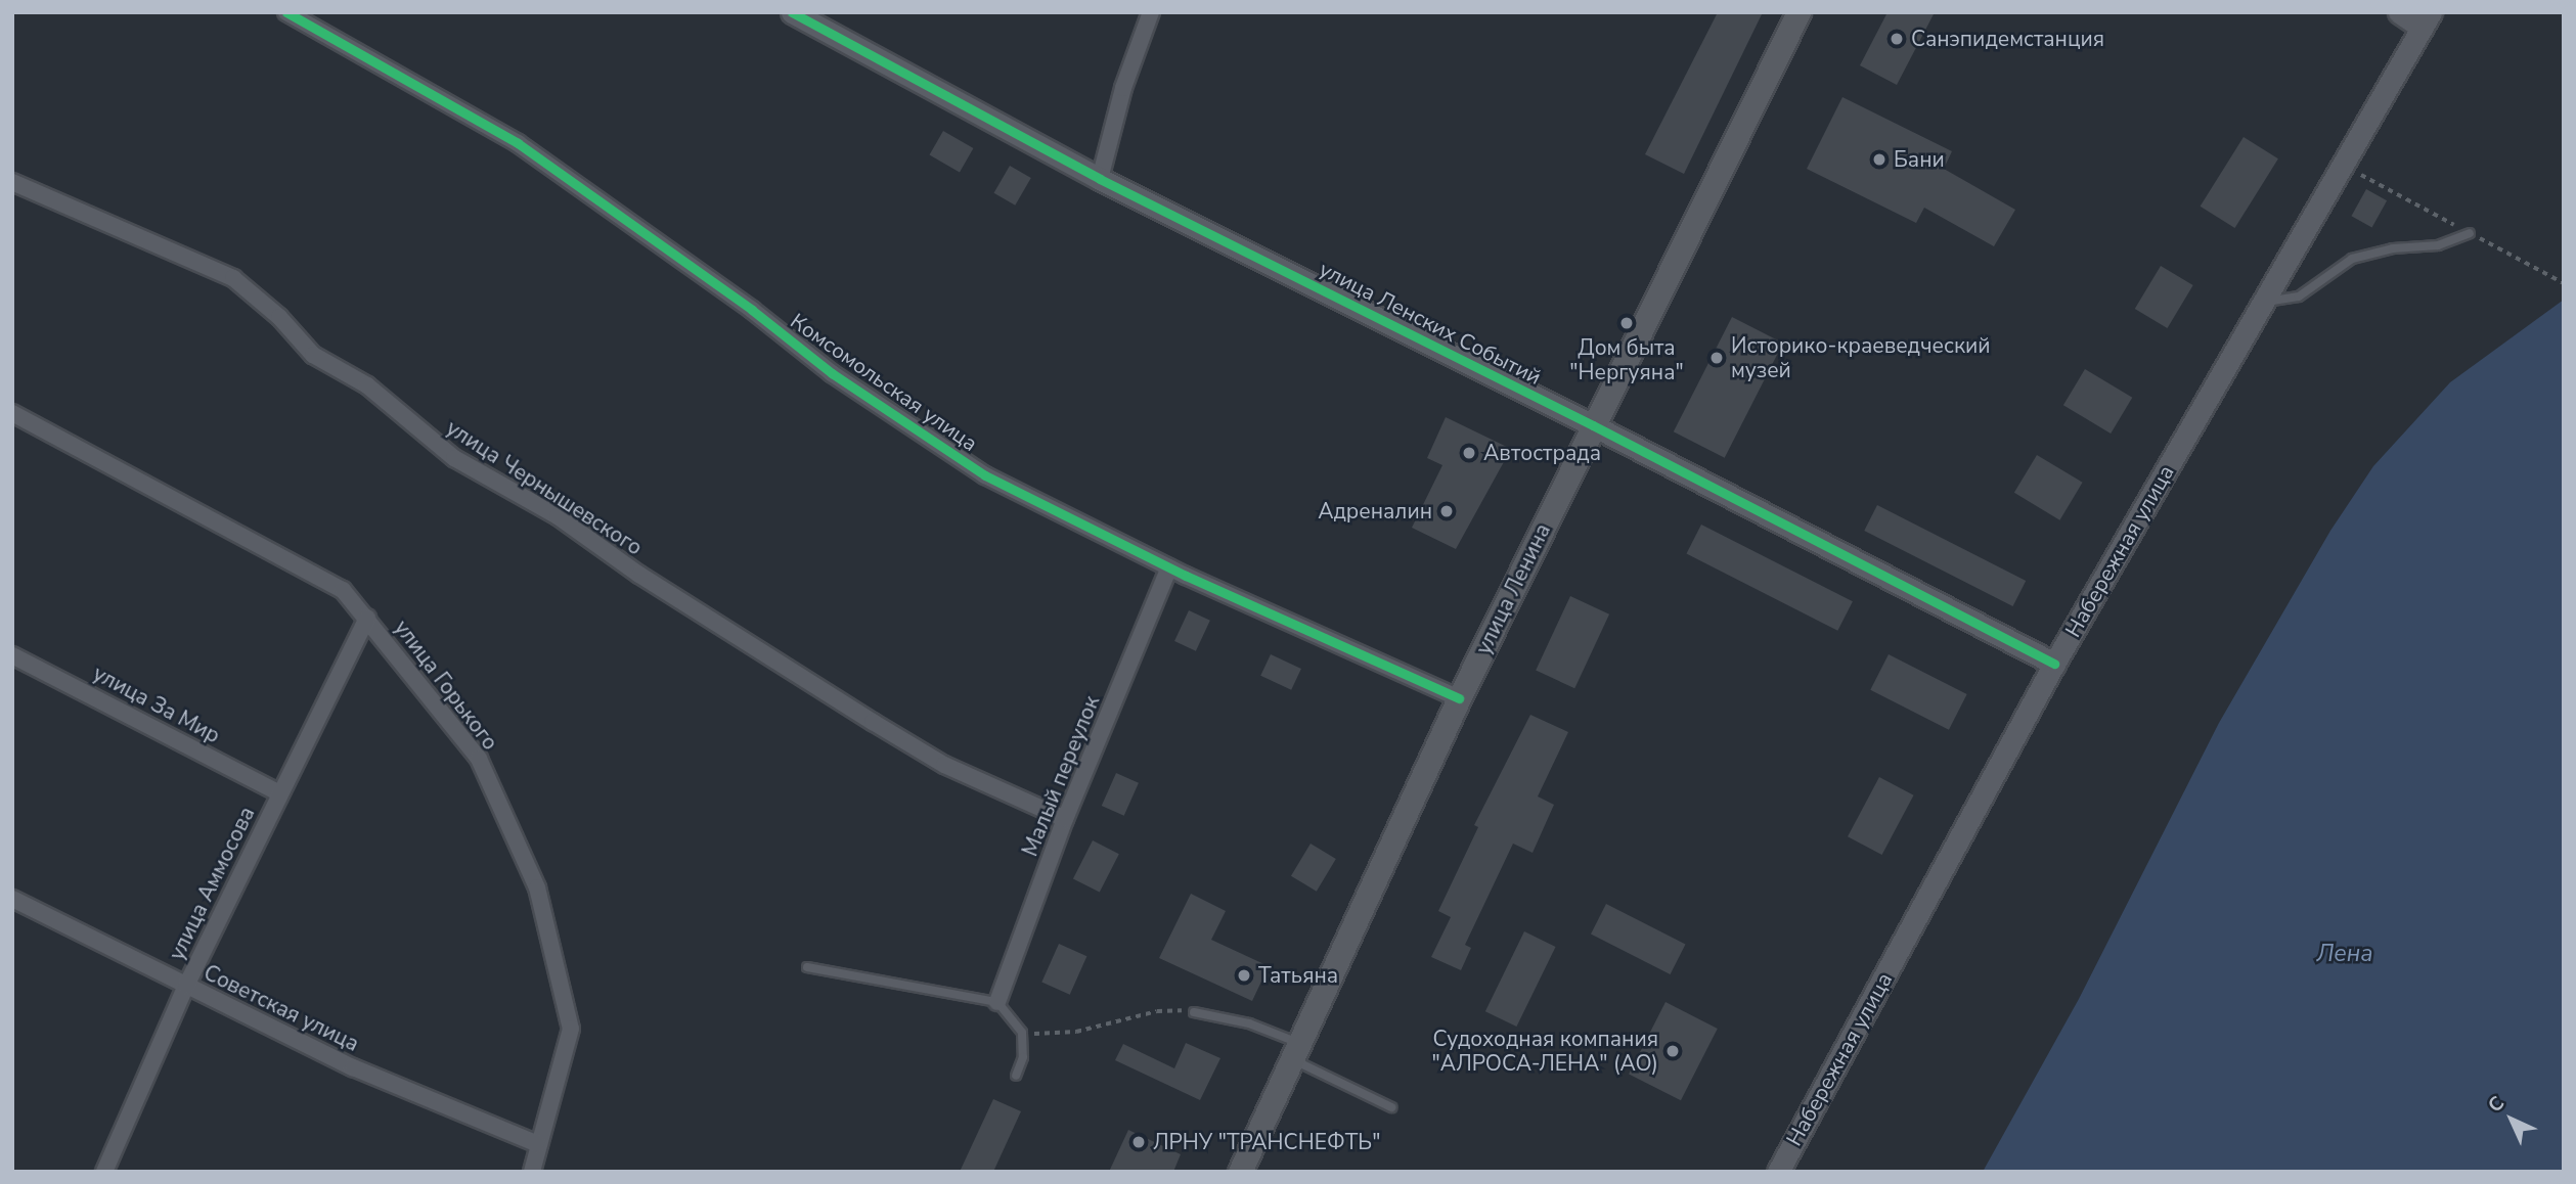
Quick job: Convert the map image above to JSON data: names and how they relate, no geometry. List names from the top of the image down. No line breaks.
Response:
{"streets":{"main road":["улица Ленина"],"street":["улица Ленских Событий","Комсомольская улица","улица Чернышевского","Набережная улица","улица Горького","улица За Мир","Малый переулок","улица Аммосова","Советская улица"]},"crossings":[["улица Ленских Событий","Набережная улица"],["улица Ленских Событий","улица Ленина"],["Комсомольская улица","улица Ленина"],["Комсомольская улица","Малый переулок"],["улица Чернышевского","Малый переулок"],["улица Горького","улица Аммосова"],["улица Горького","Советская улица"],["улица За Мир","улица Аммосова"],["улица Аммосова","Советская улица"]],"water":["Лена"],"places":["Санэпидемстанция","Бани","Дом быта \"Нергуяна\"","Историко-краеведческий музей","Автострада","Адреналин","Татьяна","Судоходная компания \"АЛРОСА-ЛЕНА\" (АО)","ЛРНУ \"ТРАНСНЕФТЬ\""],"north":"top left"}
